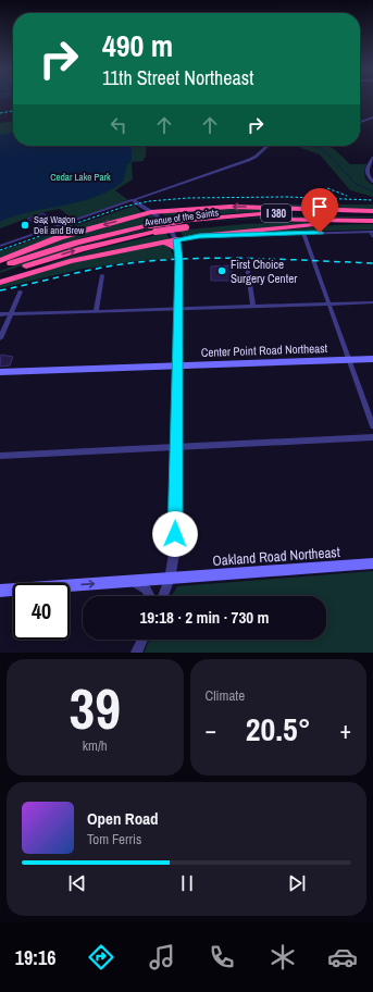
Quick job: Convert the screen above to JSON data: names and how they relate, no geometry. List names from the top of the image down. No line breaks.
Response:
{"streets":{"highway":["I 380","Avenue of the Saints"],"main road":["Center Point Road Northeast","Oakland Road Northeast"]},"parks":["Cedar Lake Park"],"places":["Sag Wagon Deli and Brew","First Choice Surgery Center"],"page":{"turn":["490 m","11th Street Northeast"],"limit":"40","trip":"19:18 · 2 min · 730 m","tile":[["39","km/h"],"Climate"],"heat":["−","20.5°","+"],"song":["Open Road","Tom Ferris"],"tabs":"19:16"}}
